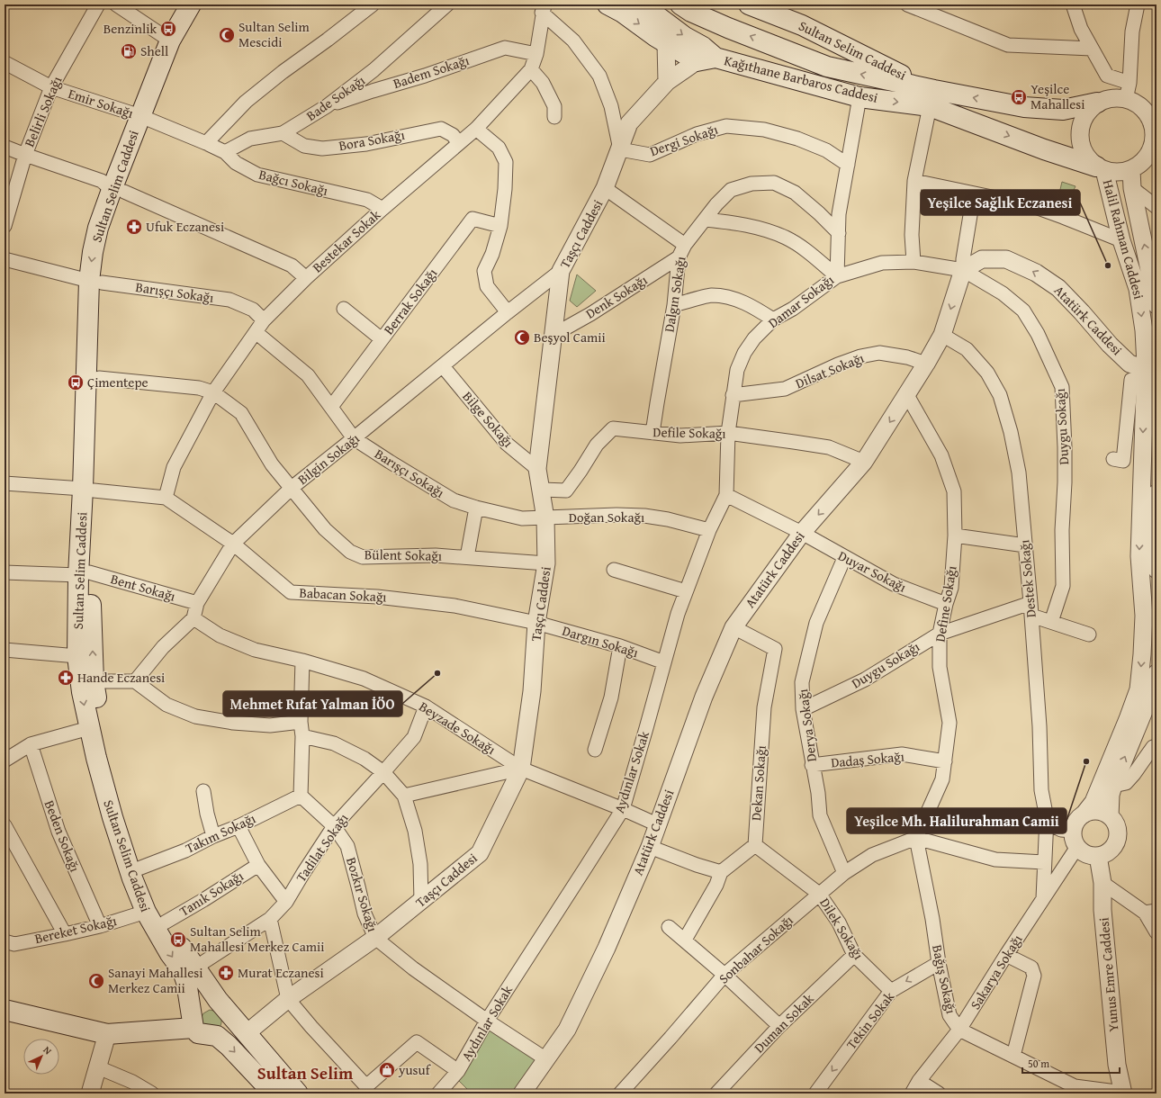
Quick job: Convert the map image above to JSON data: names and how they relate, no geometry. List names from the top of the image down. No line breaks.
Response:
{"streets":{"main road":["Sultan Selim Caddesi","Kağıthane Barbaros Caddesi"],"street":["Badem Sokağı","Bade Sokağı","Emir Sokağı","Belirli Sokağı","Bora Sokağı","Dergi Sokağı","Bağcı Sokağı","Taşçı Caddesi","Halil Rahman Caddesi","Bestekar Sokak","Barışçı Sokağı","Dalgın Sokağı","Denk Sokağı","Berrak Sokağı","Damar Sokağı","Atatürk Caddesi","Dilsat Sokağı","Bilge Sokağı","Duygu Sokağı","Defile Sokağı","Bilgin Sokağı","Doğan Sokağı","Bülent Sokağı","Duyar Sokağı","Destek Sokağı","Bent Sokağı","Babacan Sokağı","Define Sokağı","Dargın Sokağı","Derya Sokağı","Beyzade Sokağı","Dadaş Sokağı","Aydınlar Sokak","Dekan Sokağı","Takım Sokağı","Beden Sokağı","Tadilat Sokağı","Tanık Sokağı","Bozkır Sokağı","Dilek Sokağı","Bereket Sokağı","Sonbahar Sokağı","Sakarya Sokağı","Yunus Emre Caddesi","Bağış Sokağı","Tekin Sokak","Duman Sokak"]},"crossings":[["Sultan Selim Caddesi","Kağıthane Barbaros Caddesi"],["Sultan Selim Caddesi","Emir Sokağı"],["Sultan Selim Caddesi","Bağcı Sokağı"],["Sultan Selim Caddesi","Taşçı Caddesi"],["Sultan Selim Caddesi","Barışçı Sokağı"],["Sultan Selim Caddesi","Bülent Sokağı"],["Sultan Selim Caddesi","Bent Sokağı"],["Sultan Selim Caddesi","Babacan Sokağı"],["Sultan Selim Caddesi","Takım Sokağı"],["Sultan Selim Caddesi","Tadilat Sokağı"],["Sultan Selim Caddesi","Tanık Sokağı"],["Sultan Selim Caddesi","Bereket Sokağı"],["Badem Sokağı","Bade Sokağı"],["Badem Sokağı","Bestekar Sokak"],["Kağıthane Barbaros Caddesi","Taşçı Caddesi"],["Kağıthane Barbaros Caddesi","Halil Rahman Caddesi"],["Kağıthane Barbaros Caddesi","Damar Sokağı"],["Bade Sokağı","Bora Sokağı"],["Bade Sokağı","Bağcı Sokağı"],["Emir Sokağı","Belirli Sokağı"],["Emir Sokağı","Bağcı Sokağı"],["Bora Sokağı","Bestekar Sokak"],["Dergi Sokağı","Taşçı Caddesi"],["Dergi Sokağı","Damar Sokağı"],["Bağcı Sokağı","Bestekar Sokak"],["Taşçı Caddesi","Barışçı Sokağı"],["Taşçı Caddesi","Denk Sokağı"],["Taşçı Caddesi","Bilge Sokağı"],["Taşçı Caddesi","Defile Sokağı"],["Taşçı Caddesi","Bilgin Sokağı"],["Taşçı Caddesi","Doğan Sokağı"],["Taşçı Caddesi","Bülent Sokağı"],["Taşçı Caddesi","Babacan Sokağı"],["Taşçı Caddesi","Dargın Sokağı"],["Taşçı Caddesi","Beyzade Sokağı"],["Taşçı Caddesi","Bozkır Sokağı"],["Halil Rahman Caddesi","Atatürk Caddesi"],["Halil Rahman Caddesi","Sakarya Sokağı"],["Halil Rahman Caddesi","Yunus Emre Caddesi"],["Bestekar Sokak","Barışçı Sokağı"],["Bestekar Sokak","Bülent Sokağı"],["Bestekar Sokak","Babacan Sokağı"],["Barışçı Sokağı","Berrak Sokağı"],["Barışçı Sokağı","Bilgin Sokağı"],["Barışçı Sokağı","Doğan Sokağı"],["Dalgın Sokağı","Denk Sokağı"],["Dalgın Sokağı","Damar Sokağı"],["Dalgın Sokağı","Defile Sokağı"],["Damar Sokağı","Dilsat Sokağı"],["Damar Sokağı","Defile Sokağı"],["Damar Sokağı","Aydınlar Sokak"],["Atatürk Caddesi","Dilsat Sokağı"],["Atatürk Caddesi","Duygu Sokağı"],["Atatürk Caddesi","Defile Sokağı"],["Atatürk Caddesi","Duyar Sokağı"],["Atatürk Caddesi","Destek Sokağı"],["Atatürk Caddesi","Define Sokağı"],["Atatürk Caddesi","Beyzade Sokağı"],["Atatürk Caddesi","Dekan Sokağı"],["Atatürk Caddesi","Bozkır Sokağı"],["Bilge Sokağı","Bilgin Sokağı"],["Duygu Sokağı","Destek Sokağı"],["Duygu Sokağı","Define Sokağı"],["Duygu Sokağı","Derya Sokağı"],["Defile Sokağı","Aydınlar Sokak"],["Bilgin Sokağı","Bülent Sokağı"],["Bilgin Sokağı","Bent Sokağı"],["Bilgin Sokağı","Babacan Sokağı"],["Bilgin Sokağı","Beyzade Sokağı"],["Doğan Sokağı","Aydınlar Sokak"],["Duyar Sokağı","Define Sokağı"],["Duyar Sokağı","Derya Sokağı"],["Duyar Sokağı","Aydınlar Sokak"],["Destek Sokağı","Sakarya Sokağı"],["Babacan Sokağı","Dargın Sokağı"],["Define Sokağı","Dadaş Sokağı"],["Define Sokağı","Sonbahar Sokağı"],["Define Sokağı","Bağış Sokağı"],["Dargın Sokağı","Aydınlar Sokak"],["Derya Sokağı","Dadaş Sokağı"],["Derya Sokağı","Sonbahar Sokağı"],["Beyzade Sokağı","Aydınlar Sokak"],["Beyzade Sokağı","Tadilat Sokağı"],["Aydınlar Sokak","Bozkır Sokağı"],["Dekan Sokağı","Dilek Sokağı"],["Takım Sokağı","Bozkır Sokağı"],["Beden Sokağı","Bereket Sokağı"],["Tadilat Sokağı","Bozkır Sokağı"],["Tanık Sokağı","Bereket Sokağı"],["Dilek Sokağı","Sonbahar Sokağı"],["Dilek Sokağı","Tekin Sokak"],["Dilek Sokağı","Duman Sokak"],["Sonbahar Sokağı","Bağış Sokağı"],["Sakarya Sokağı","Yunus Emre Caddesi"],["Sakarya Sokağı","Bağış Sokağı"],["Yunus Emre Caddesi","Bağış Sokağı"],["Bağış Sokağı","Tekin Sokak"]],"one_way":["Tekin Sokak"],"districts":["Sultan Selim"],"places":{"bus stop":["Benzinlik","Yeşilce Mahallesi","Çimentepe","Sultan Selim Mahallesi Merkez Camii"],"mosque":["Sultan Selim Mescidi","Beşyol Camii","Sanayi Mahallesi Merkez Camii"],"fuel station":["Shell"],"pharmacy":["Ufuk Eczanesi","Hande Eczanesi","Murat Eczanesi"],"other":["Yeşilce Sağlık Eczanesi","Mehmet Rıfat Yalman İÖO","Yeşilce Mh. Halilurahman Camii"],"shop":["yusuf"]},"scale_bar":"50 m","north":"top right"}
